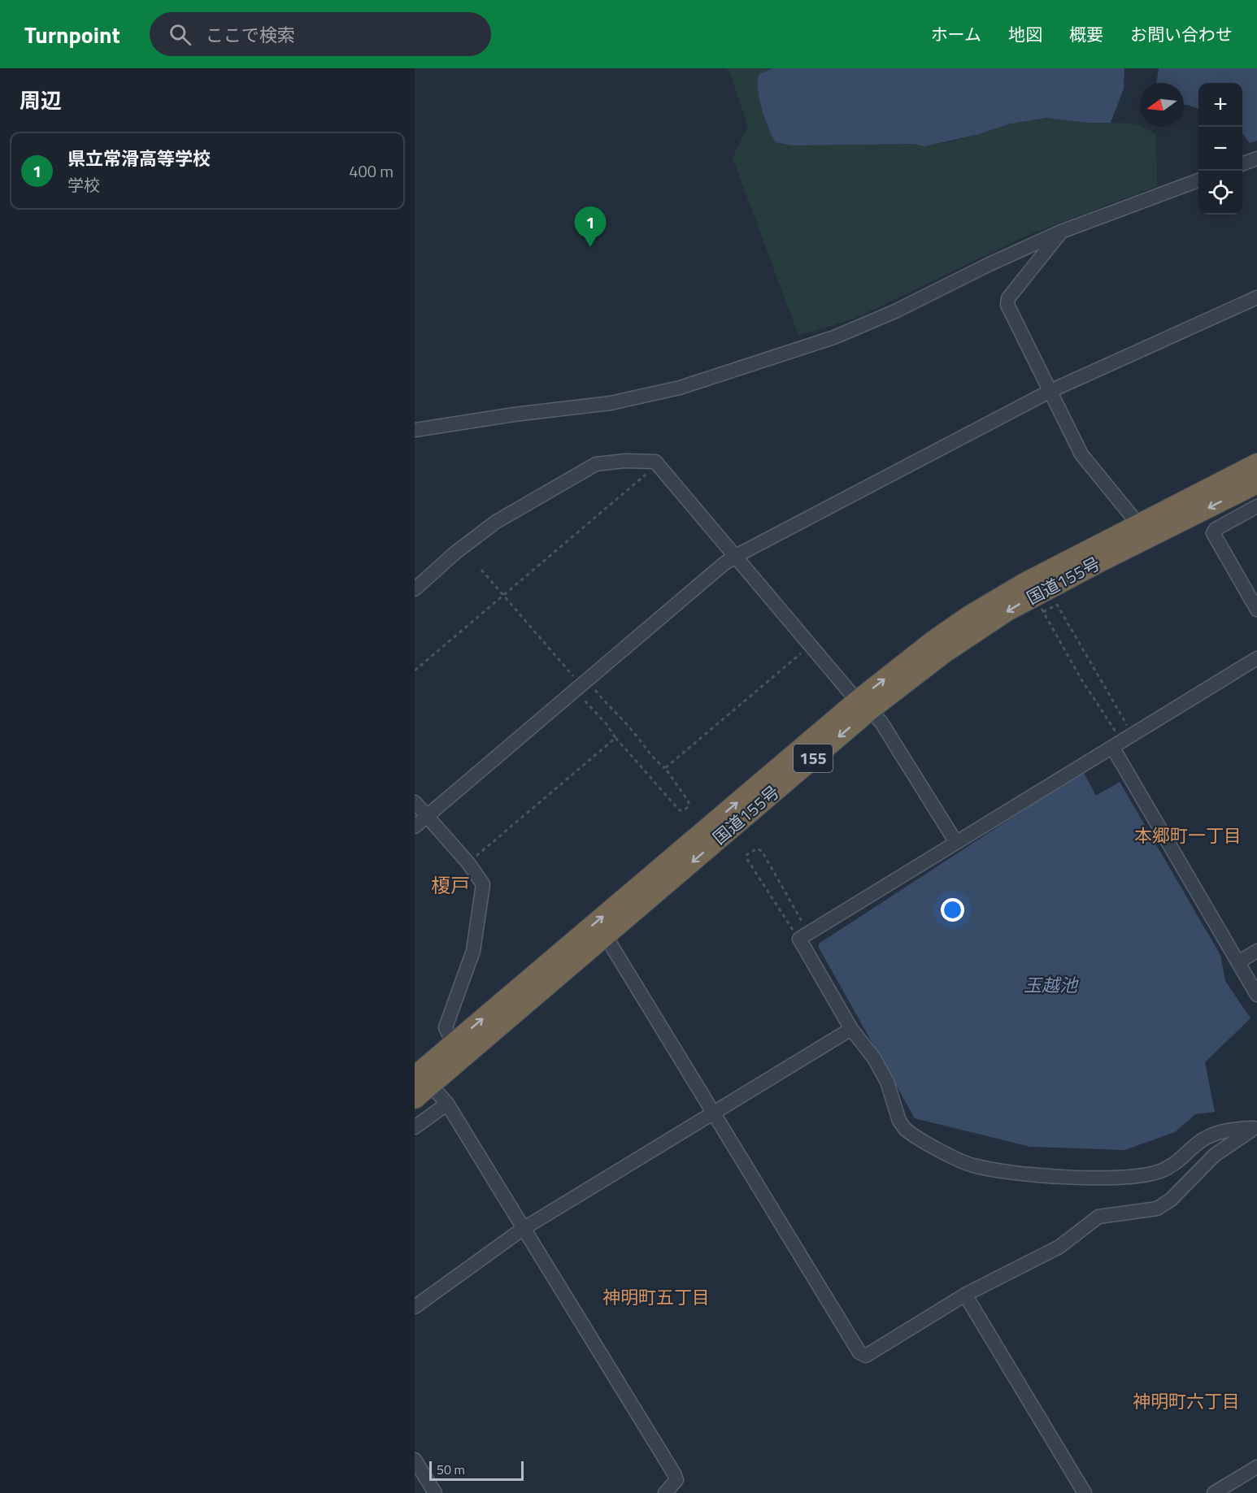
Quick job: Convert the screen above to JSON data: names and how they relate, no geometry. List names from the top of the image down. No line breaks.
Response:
{"streets":{"highway":["国道155号","155"]},"districts":["本郷町一丁目","榎戸","神明町五丁目","神明町六丁目"],"water":["玉越池"],"scale_bar":"50 m","north":"left","page":{"header":"Turnpoint","search":"ここで検索","nav":["ホーム","地図","概要","お問い合わせ"],"heading":"周辺","map_buttons":["+","−"],"list":[{"mark":"1","name":"県立常滑高等学校","note":"学校","value":"400 m"}],"pins":"1","scale":"50 m"}}
